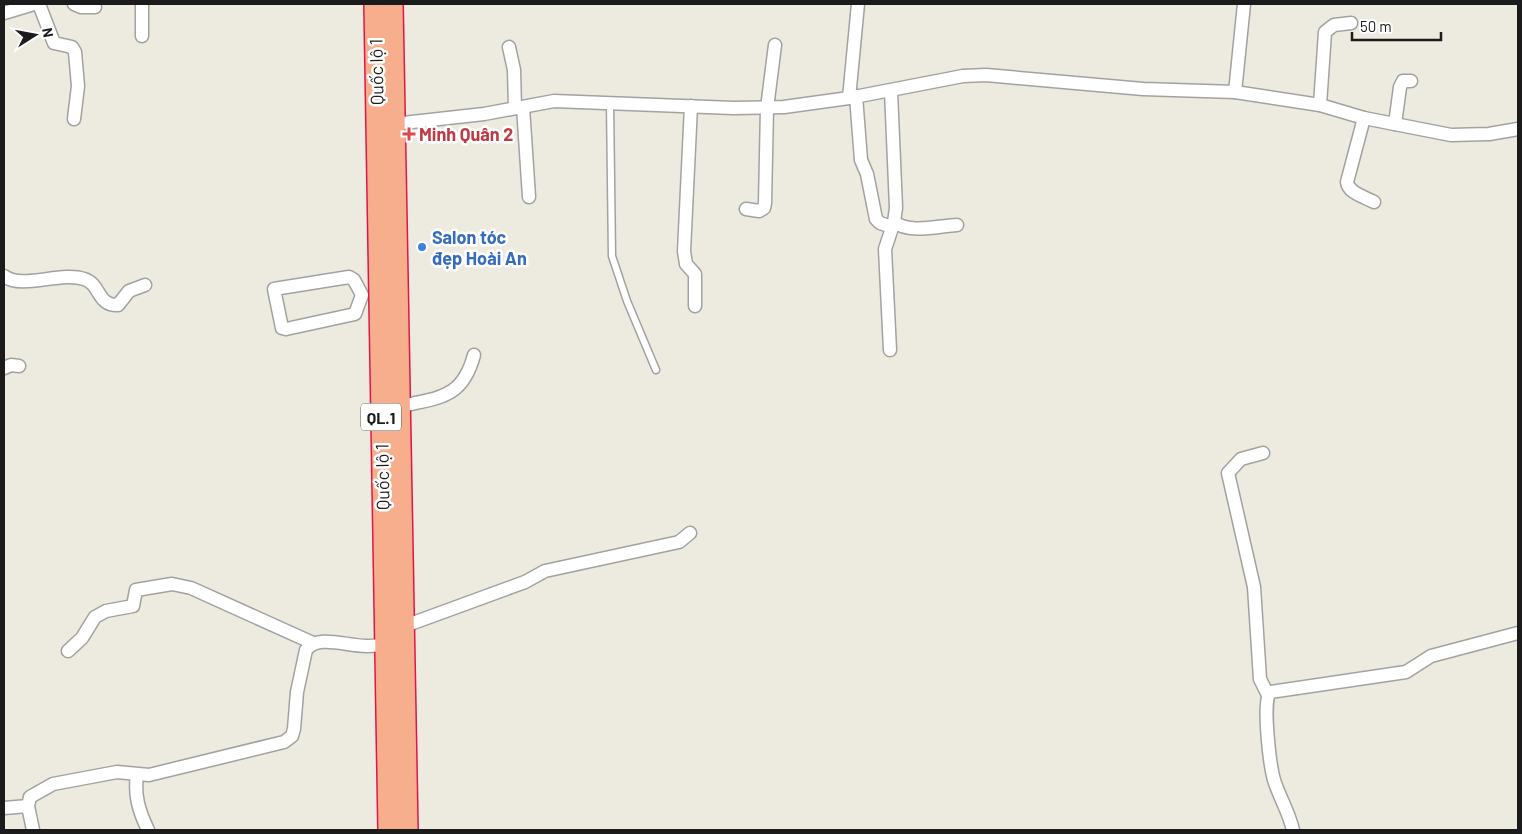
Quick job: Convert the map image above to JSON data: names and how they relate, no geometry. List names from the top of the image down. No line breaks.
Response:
{"streets":{"highway":["Quốc lộ 1","QL.1"]},"places":{"health":["Minh Quân 2"],"other":["Salon tóc đẹp Hoài An"]},"scale_bar":"50 m","north":"right"}
